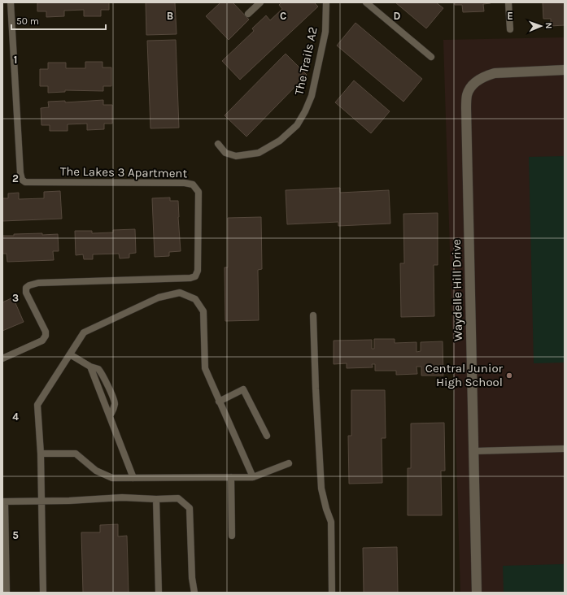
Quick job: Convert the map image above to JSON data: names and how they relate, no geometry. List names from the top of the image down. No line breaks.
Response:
{"streets":{"street":["Waydelle Hill Drive"],"lane":["The Trails A2","The Lakes 3 Apartment"]},"places":["Central Junior High School"],"scale_bar":"50 m","north":"right","grid":{"columns":["B","C","D","E"],"rows":["1","2","3","4","5"]}}
